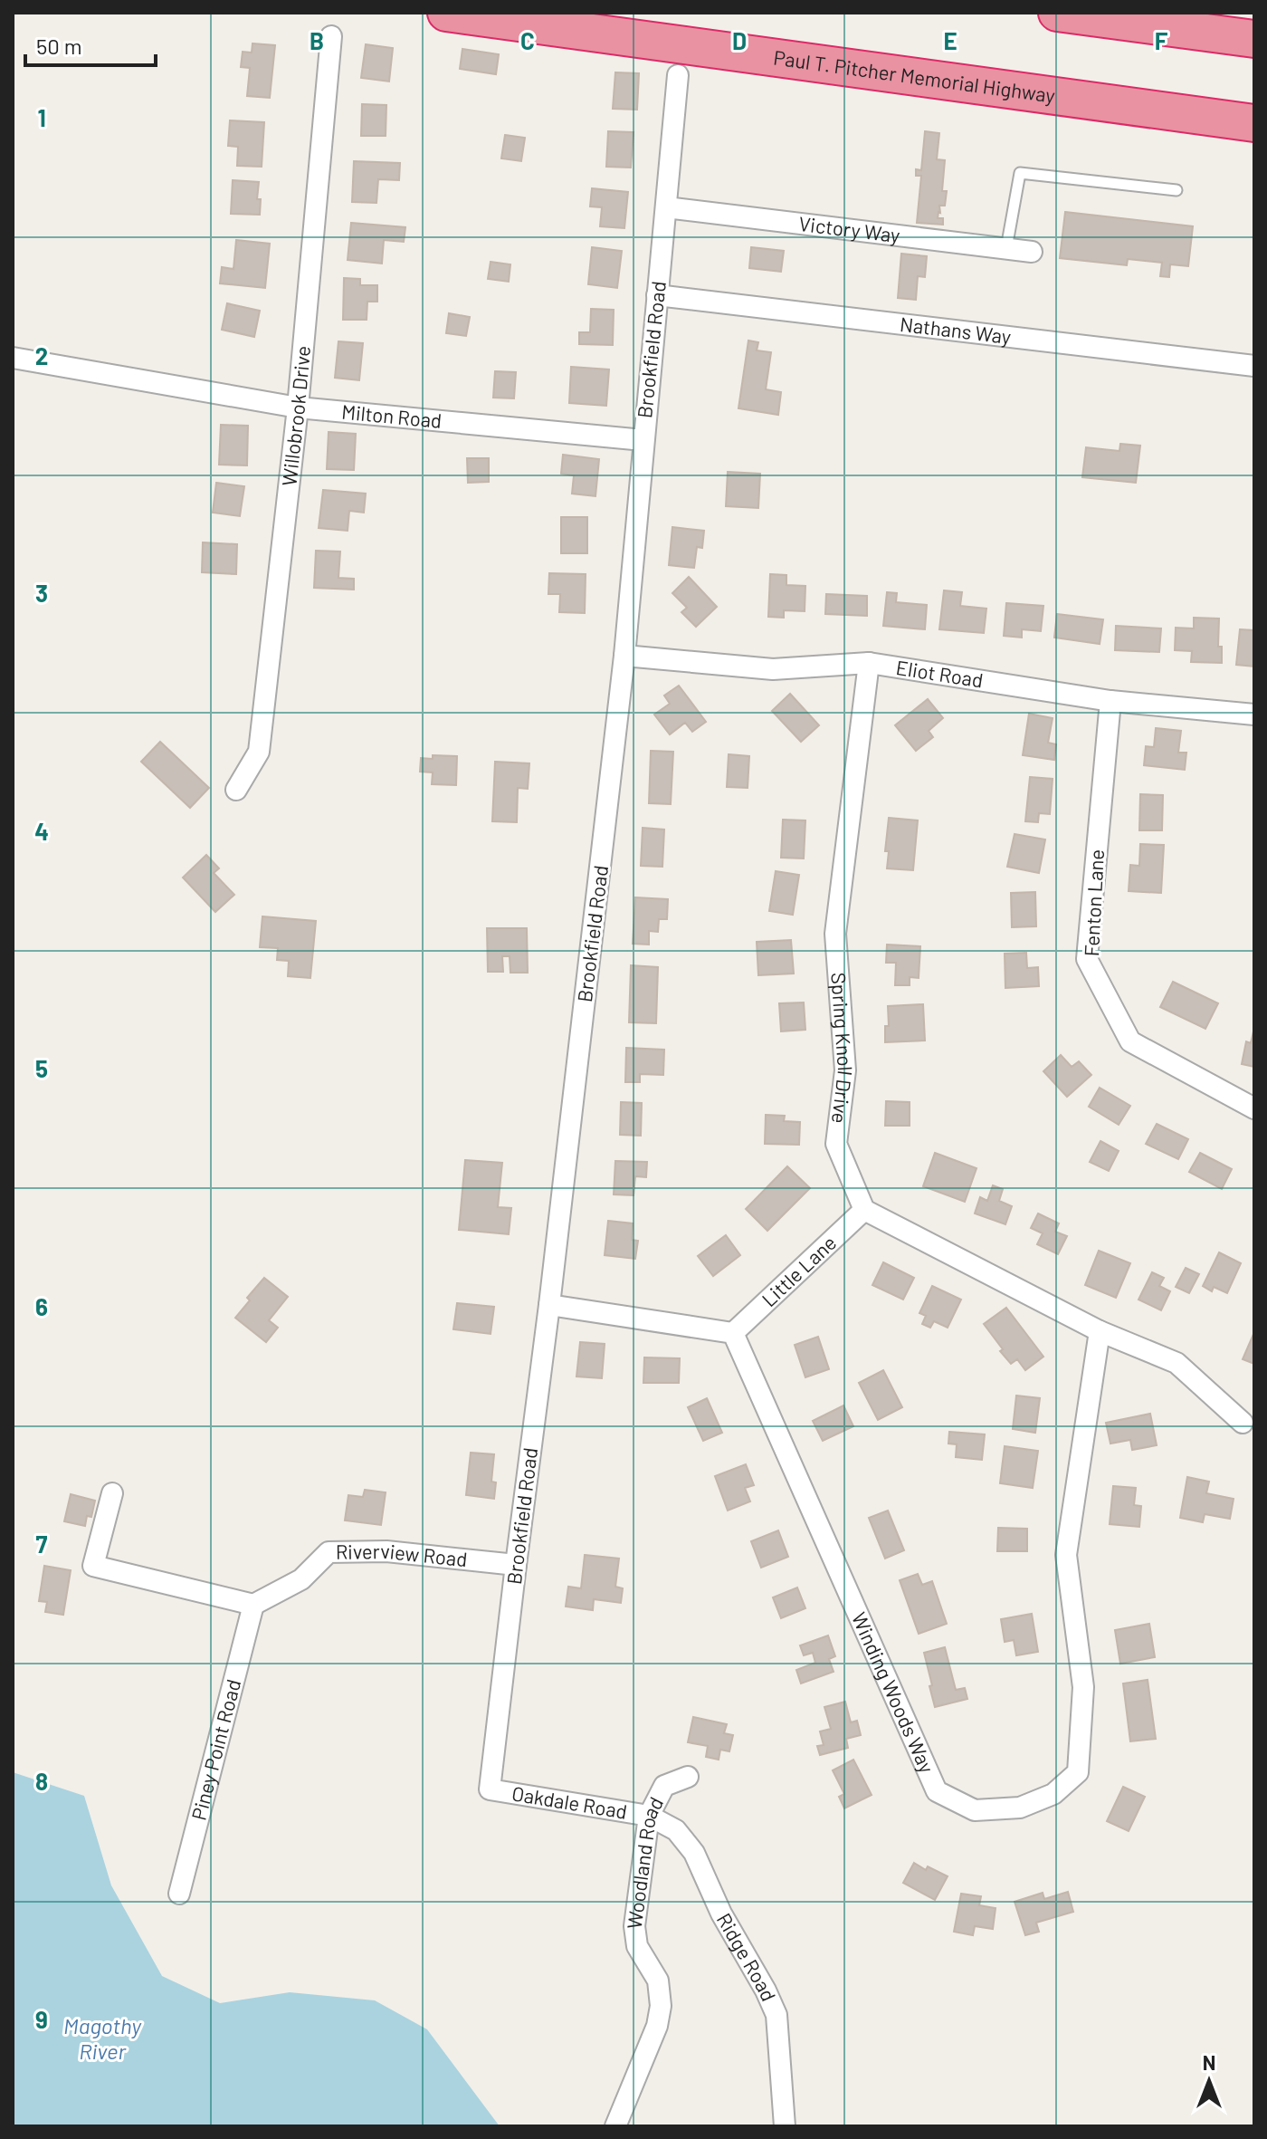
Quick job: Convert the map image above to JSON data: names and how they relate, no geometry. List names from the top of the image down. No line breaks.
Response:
{"streets":{"highway":["Paul T. Pitcher Memorial Highway"],"street":["Victory Way","Nathans Way","Brookfield Road","Willobrook Drive","Milton Road","Eliot Road","Fenton Lane","Spring Knoll Drive","Little Lane","Riverview Road","Winding Woods Way","Piney Point Road","Oakdale Road","Woodland Road","Ridge Road"]},"crossings":[["Victory Way","Brookfield Road"],["Nathans Way","Brookfield Road"],["Brookfield Road","Milton Road"],["Brookfield Road","Eliot Road"],["Brookfield Road","Riverview Road"],["Brookfield Road","Oakdale Road"],["Willobrook Drive","Milton Road"],["Eliot Road","Fenton Lane"],["Eliot Road","Spring Knoll Drive"],["Spring Knoll Drive","Little Lane"],["Little Lane","Winding Woods Way"],["Riverview Road","Piney Point Road"],["Oakdale Road","Woodland Road"],["Oakdale Road","Ridge Road"],["Woodland Road","Ridge Road"]],"water":["Magothy River"],"scale_bar":"50 m","north":"top","grid":{"columns":["B","C","D","E","F"],"rows":["1","2","3","4","5","6","7","8","9"]}}
